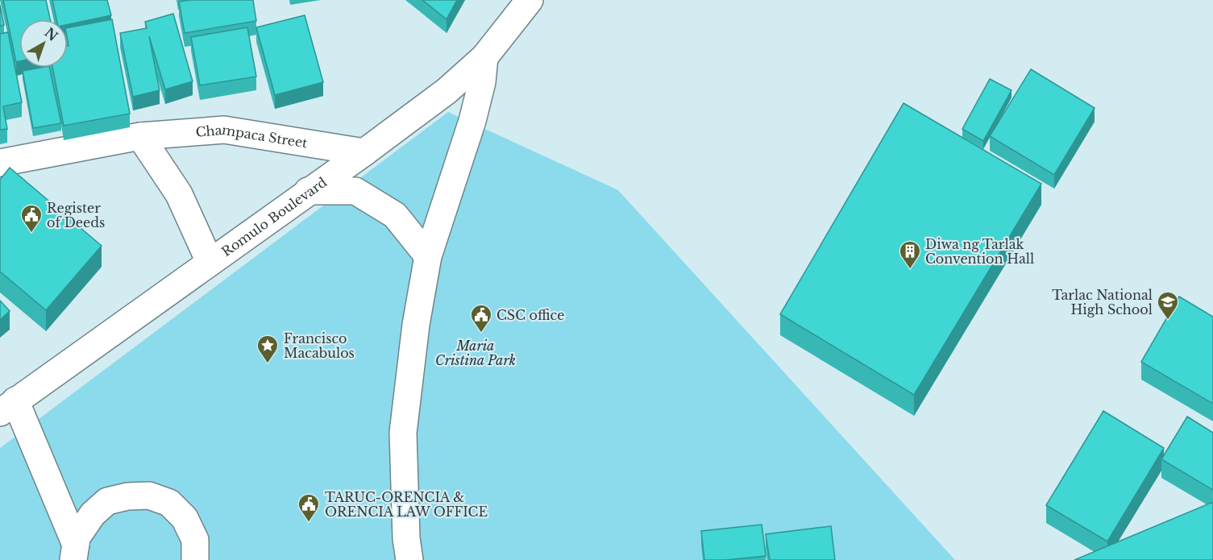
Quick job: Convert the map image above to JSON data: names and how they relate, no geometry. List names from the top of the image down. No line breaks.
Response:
{"streets":{"main road":["Champaca Street","Romulo Boulevard"]},"crossings":[["Champaca Street","Romulo Boulevard"]],"parks":["Maria Cristina Park"],"places":{"public building":["Register of Deeds","CSC office","TARUC-ORENCIA & ORENCIA LAW OFFICE"],"building":["Diwa ng Tarlak Convention Hall"],"school or university":["Tarlac National High School"],"place":["Francisco Macabulos"]},"north":"top right"}
